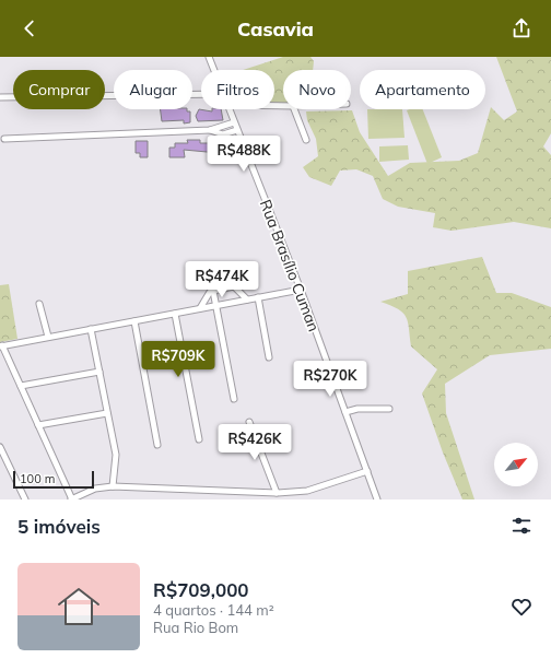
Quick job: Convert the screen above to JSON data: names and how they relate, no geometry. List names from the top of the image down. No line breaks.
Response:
{"streets":{"street":["Rua Brasílio Cuman"]},"scale_bar":"100 m","north":"top right","page":{"header":"Casavia","chip":["Comprar","Alugar","Filtros","Novo","Apartamento"],"price":["R$488K","R$474K","R$709K","R$270K","R$426K"],"scale":"100 m","heading":"5 imóveis","list":[{"name":"R$709,000","note":"4 quartos · 144 m² · Rua Rio Bom"}]}}
